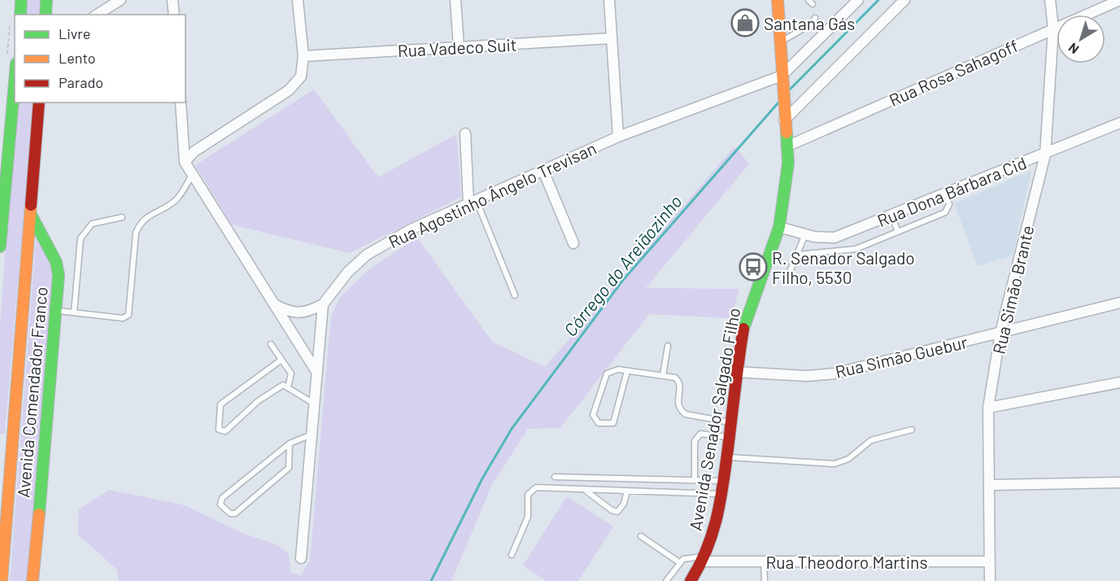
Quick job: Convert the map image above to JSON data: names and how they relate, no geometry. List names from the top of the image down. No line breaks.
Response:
{"streets":{"main road":["Avenida Comendador Franco","Avenida Senador Salgado Filho"],"street":["Rua Vadeco Suit","Rua Rosa Sahagoff","Rua Dona Bárbara Cid","Rua Agostinho Ângelo Trevisan","Rua Simão Brante","Rua Simão Guebur","Rua Theodoro Martins"]},"crossings":[["Rua Rosa Sahagoff","Rua Simão Brante"],["Rua Rosa Sahagoff","Avenida Senador Salgado Filho"],["Rua Dona Bárbara Cid","Rua Simão Brante"],["Rua Dona Bárbara Cid","Avenida Senador Salgado Filho"],["Rua Agostinho Ângelo Trevisan","Avenida Senador Salgado Filho"],["Rua Simão Brante","Rua Simão Guebur"],["Rua Simão Brante","Rua Theodoro Martins"],["Rua Simão Guebur","Avenida Senador Salgado Filho"],["Avenida Senador Salgado Filho","Rua Theodoro Martins"]],"water":["Córrego do Areiãozinho"],"places":{"shop":["Santana Gás"],"bus stop":["R. Senador Salgado Filho, 5530"]},"legend":["Livre","Lento","Parado"],"north":"bottom left"}
